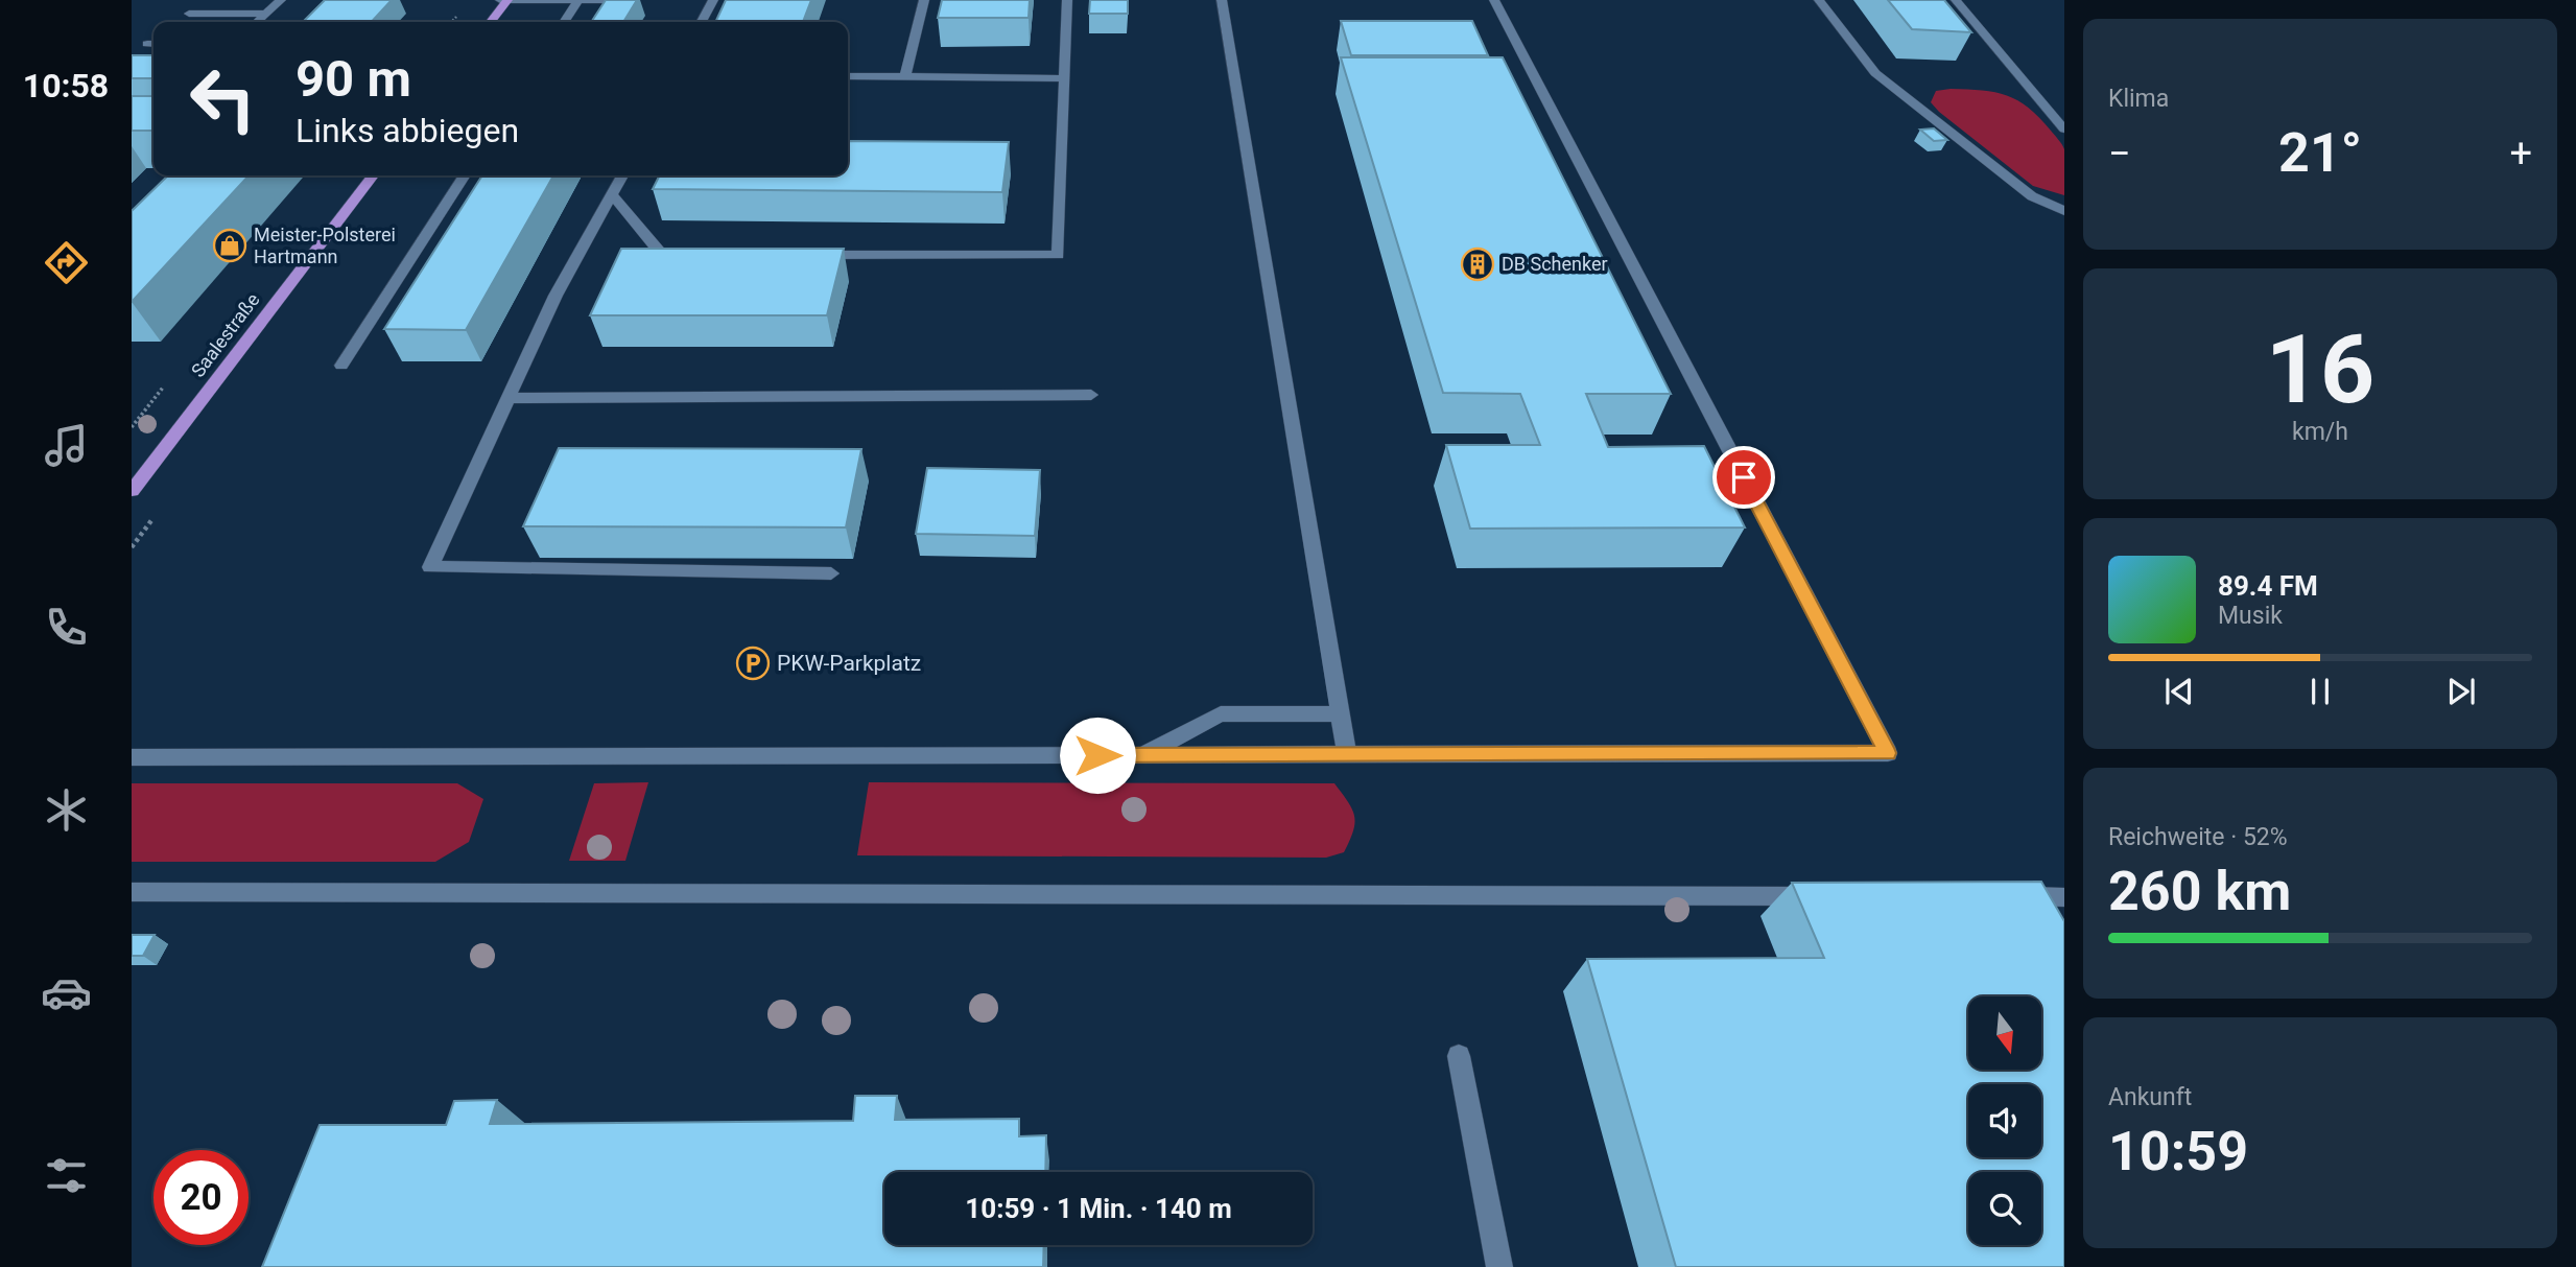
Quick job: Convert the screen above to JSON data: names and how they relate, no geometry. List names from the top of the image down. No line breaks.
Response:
{"streets":{"main road":["Saalestraße"]},"places":{"shop":["Meister-Polsterei Hartmann"],"building":["DB Schenker"],"parking":["PKW-Parkplatz"]},"north":"bottom","page":{"tabs":"10:58","tile":["Klima",["16","km/h"],["Reichweite · 52%","260 km"],["Ankunft","10:59"]],"turn":["90 m","Links abbiegen"],"heat":["−","21°","+"],"song":["89.4 FM","Musik"],"limit":"20","trip":"10:59 · 1 Min. · 140 m"}}
